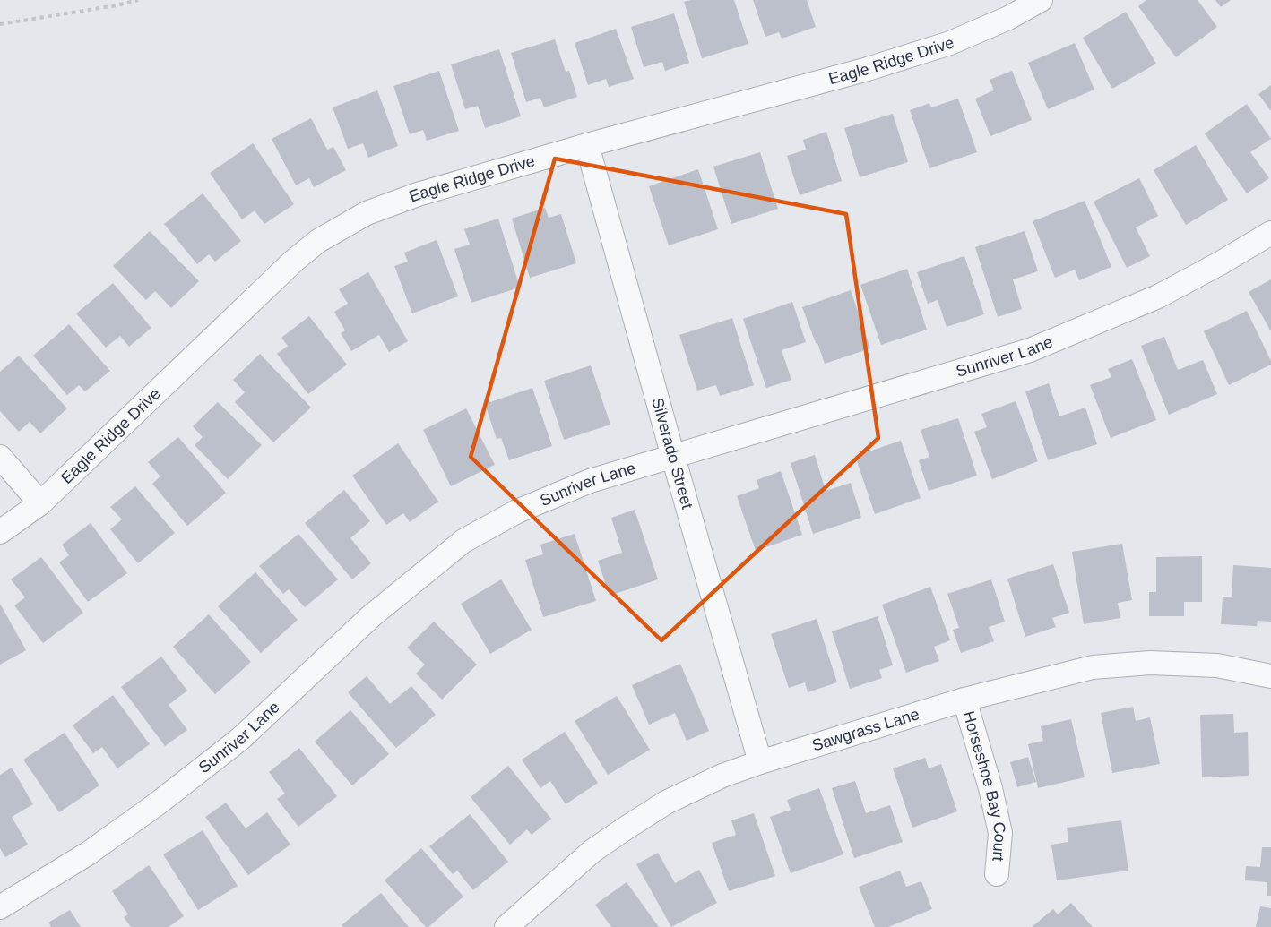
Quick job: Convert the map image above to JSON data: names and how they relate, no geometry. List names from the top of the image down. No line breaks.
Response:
{"streets":{"street":["Eagle Ridge Drive","Sunriver Lane","Silverado Street","Sawgrass Lane","Horseshoe Bay Court"]},"crossings":[["Eagle Ridge Drive","Silverado Street"],["Sunriver Lane","Silverado Street"],["Silverado Street","Sawgrass Lane"],["Sawgrass Lane","Horseshoe Bay Court"]]}
